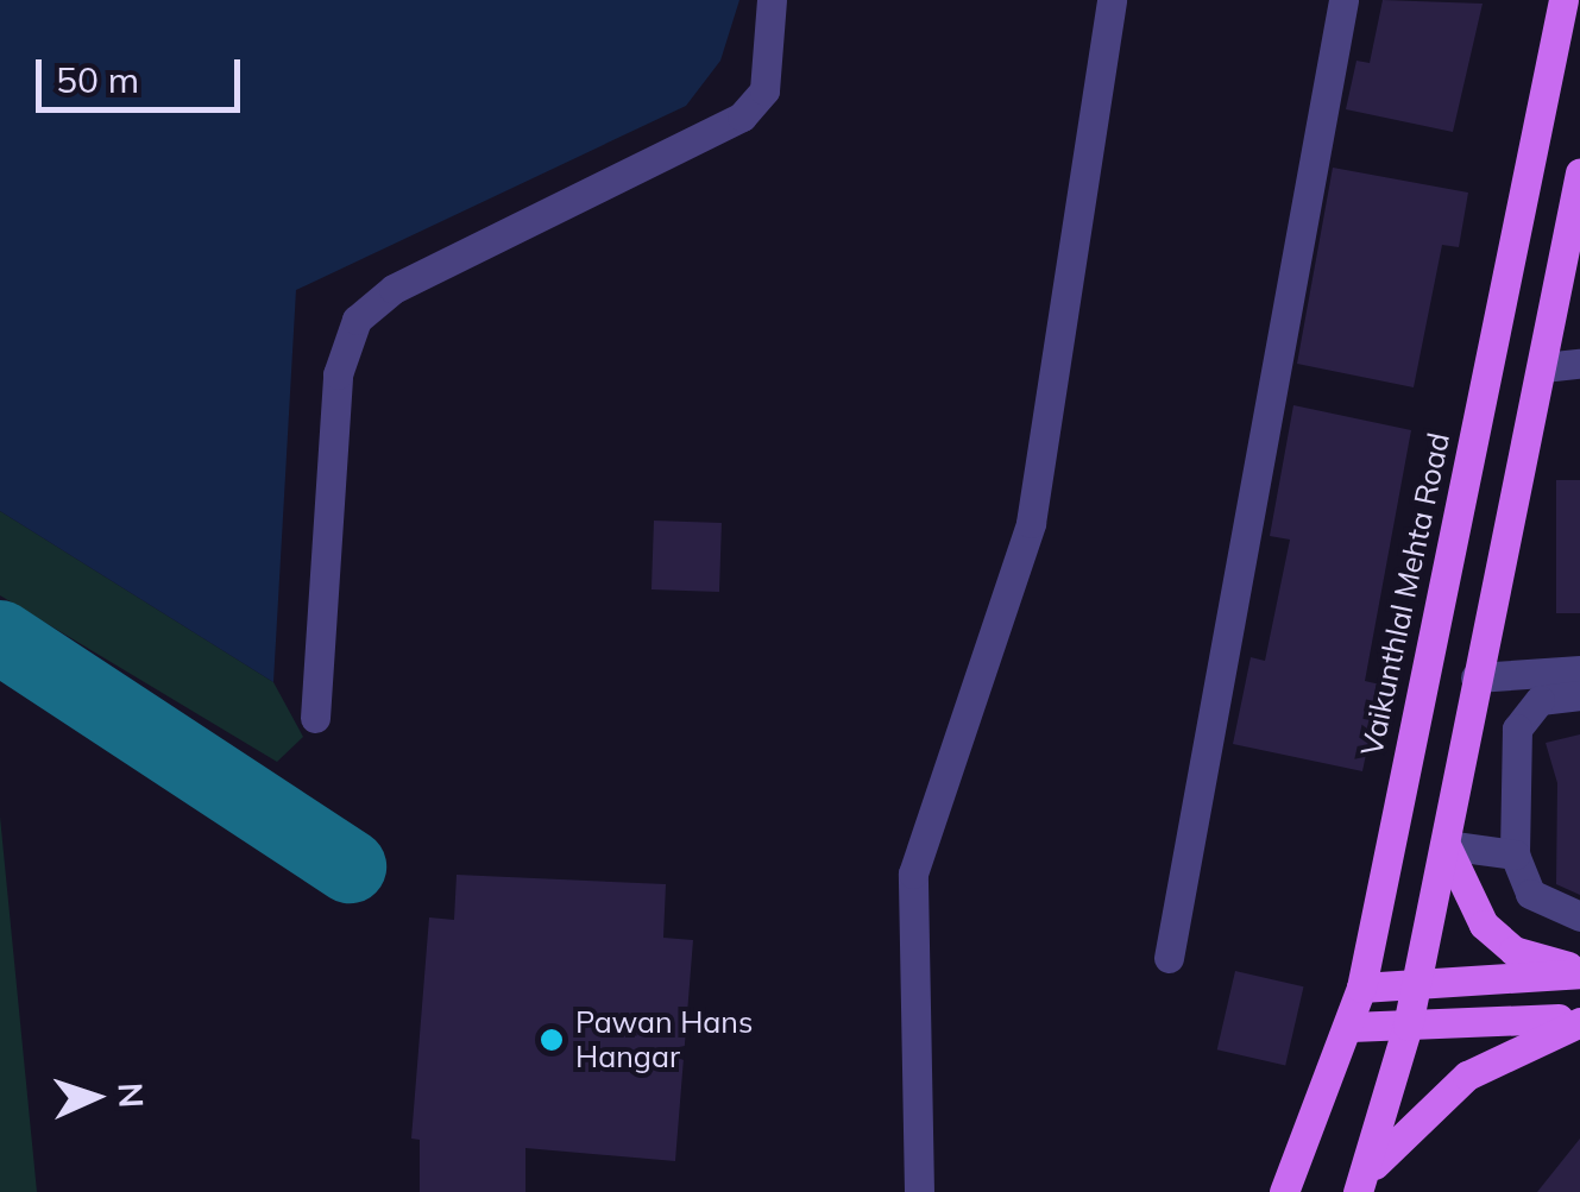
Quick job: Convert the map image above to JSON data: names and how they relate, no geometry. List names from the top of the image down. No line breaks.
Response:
{"streets":{"main road":["Vaikunthlal Mehta Road"]},"places":["Pawan Hans Hangar"],"scale_bar":"50 m","north":"right"}
